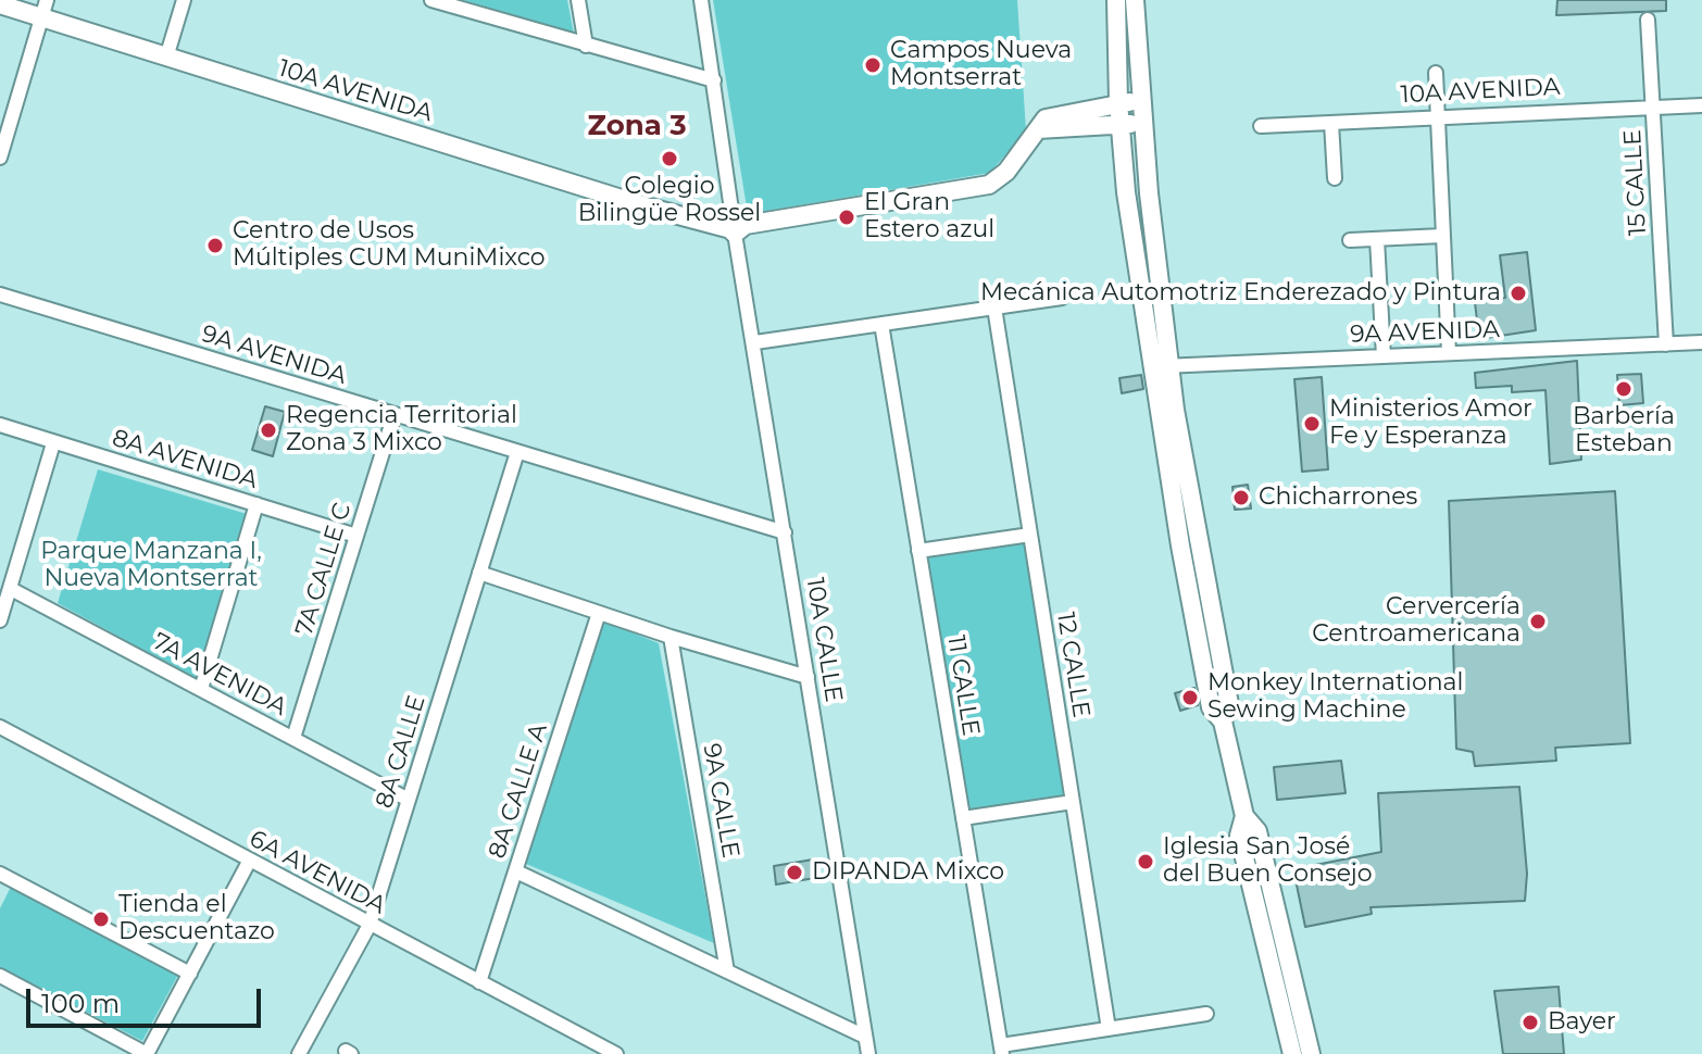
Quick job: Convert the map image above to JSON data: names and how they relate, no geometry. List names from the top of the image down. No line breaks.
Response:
{"streets":{"main road":["10A AVENIDA"],"street":["15 CALLE","9A AVENIDA","8A AVENIDA","7A CALLE C","10A CALLE","12 CALLE","7A AVENIDA","11 CALLE","8A CALLE","8A CALLE A","9A CALLE","6A AVENIDA"]},"crossings":[["10A AVENIDA","15 CALLE"],["10A AVENIDA","10A CALLE"],["15 CALLE","9A AVENIDA"],["9A AVENIDA","7A CALLE C"],["9A AVENIDA","10A CALLE"],["9A AVENIDA","8A CALLE"],["8A AVENIDA","7A CALLE C"],["7A CALLE C","7A AVENIDA"],["7A AVENIDA","8A CALLE"],["8A CALLE","6A AVENIDA"],["8A CALLE A","6A AVENIDA"]],"districts":["Zona 3"],"parks":["Parque Manzana I, Nueva Montserrat"],"places":["Campos Nueva Montserrat","Colegio Bilingüe Rossel","El Gran Estero azul","Centro de Usos Múltiples CUM MuniMixco","Mecánica Automotriz Enderezado y Pintura","Barbería Esteban","Ministerios Amor Fe y Esperanza","Regencia Territorial Zona 3 Mixco","Chicharrones","Cervercería Centroamericana","Monkey International Sewing Machine","Iglesia San José del Buen Consejo","DIPANDA Mixco","Tienda el Descuentazo","Bayer"],"scale_bar":"100 m"}
